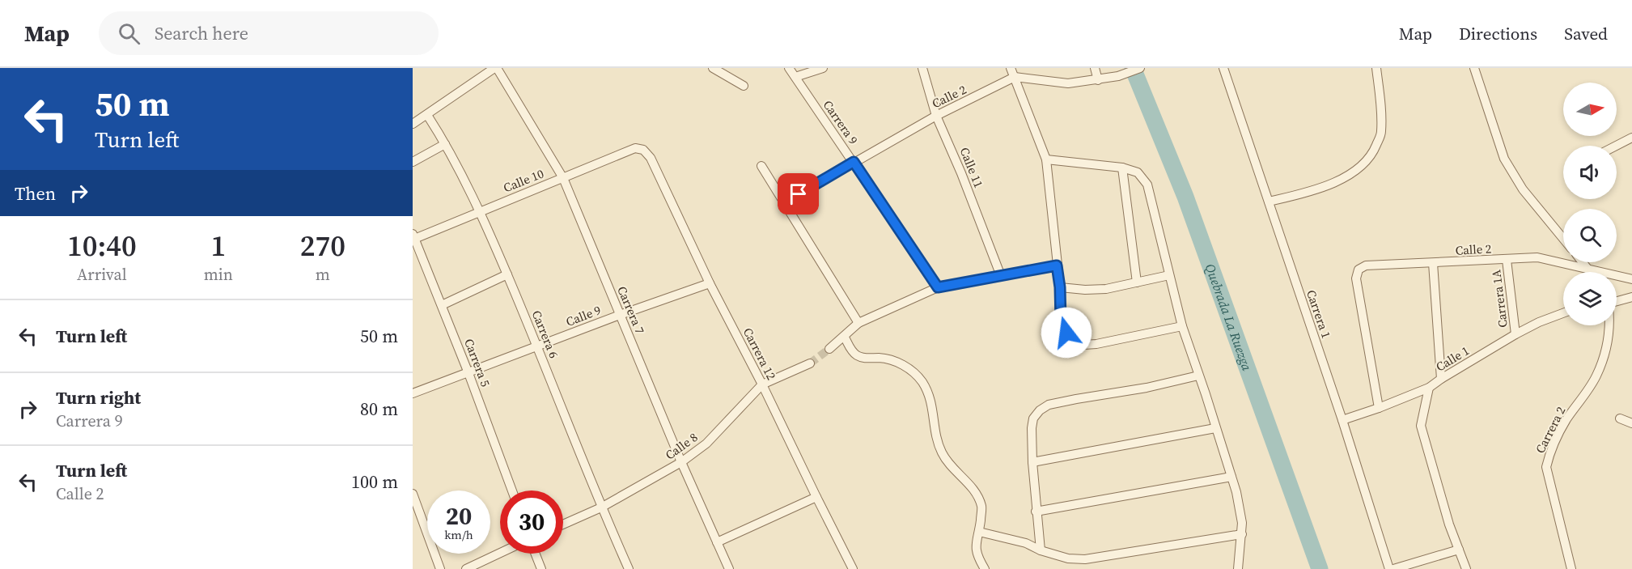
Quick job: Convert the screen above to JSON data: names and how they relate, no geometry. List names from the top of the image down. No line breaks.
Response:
{"streets":{"street":["Calle 2","Carrera 9","Calle 11","Calle 10","Carrera 1A","Carrera 7","Carrera 1","Calle 9","Carrera 6","Carrera 12","Calle 1","Carrera 5","Carrera 2","Calle 8"]},"crossings":[["Calle 2","Carrera 9"],["Calle 2","Calle 11"],["Calle 2","Carrera 1A"],["Calle 2","Calle 1"],["Calle 10","Carrera 7"],["Calle 10","Carrera 6"],["Calle 10","Carrera 12"],["Calle 10","Carrera 5"],["Carrera 1A","Calle 1"],["Carrera 7","Calle 9"],["Carrera 7","Calle 8"],["Carrera 1","Calle 1"],["Calle 9","Carrera 6"],["Calle 9","Carrera 12"],["Calle 9","Carrera 5"],["Carrera 6","Calle 8"],["Carrera 12","Calle 8"]],"water":["Quebrada La Ruezga"],"north":"right","page":{"header":"Map","search":"Search here","nav":["Map","Directions","Saved"],"turn":["50 m","Turn left"],"then":"Then","eta":["10:40","Arrival","1","min","270","m"],"list":[{"name":"Turn left","value":"50 m"},{"name":"Turn right","note":"Carrera 9","value":"80 m"},{"name":"Turn left","note":"Calle 2","value":"100 m"}],"speed":"20 km/h","limit":"30"}}
